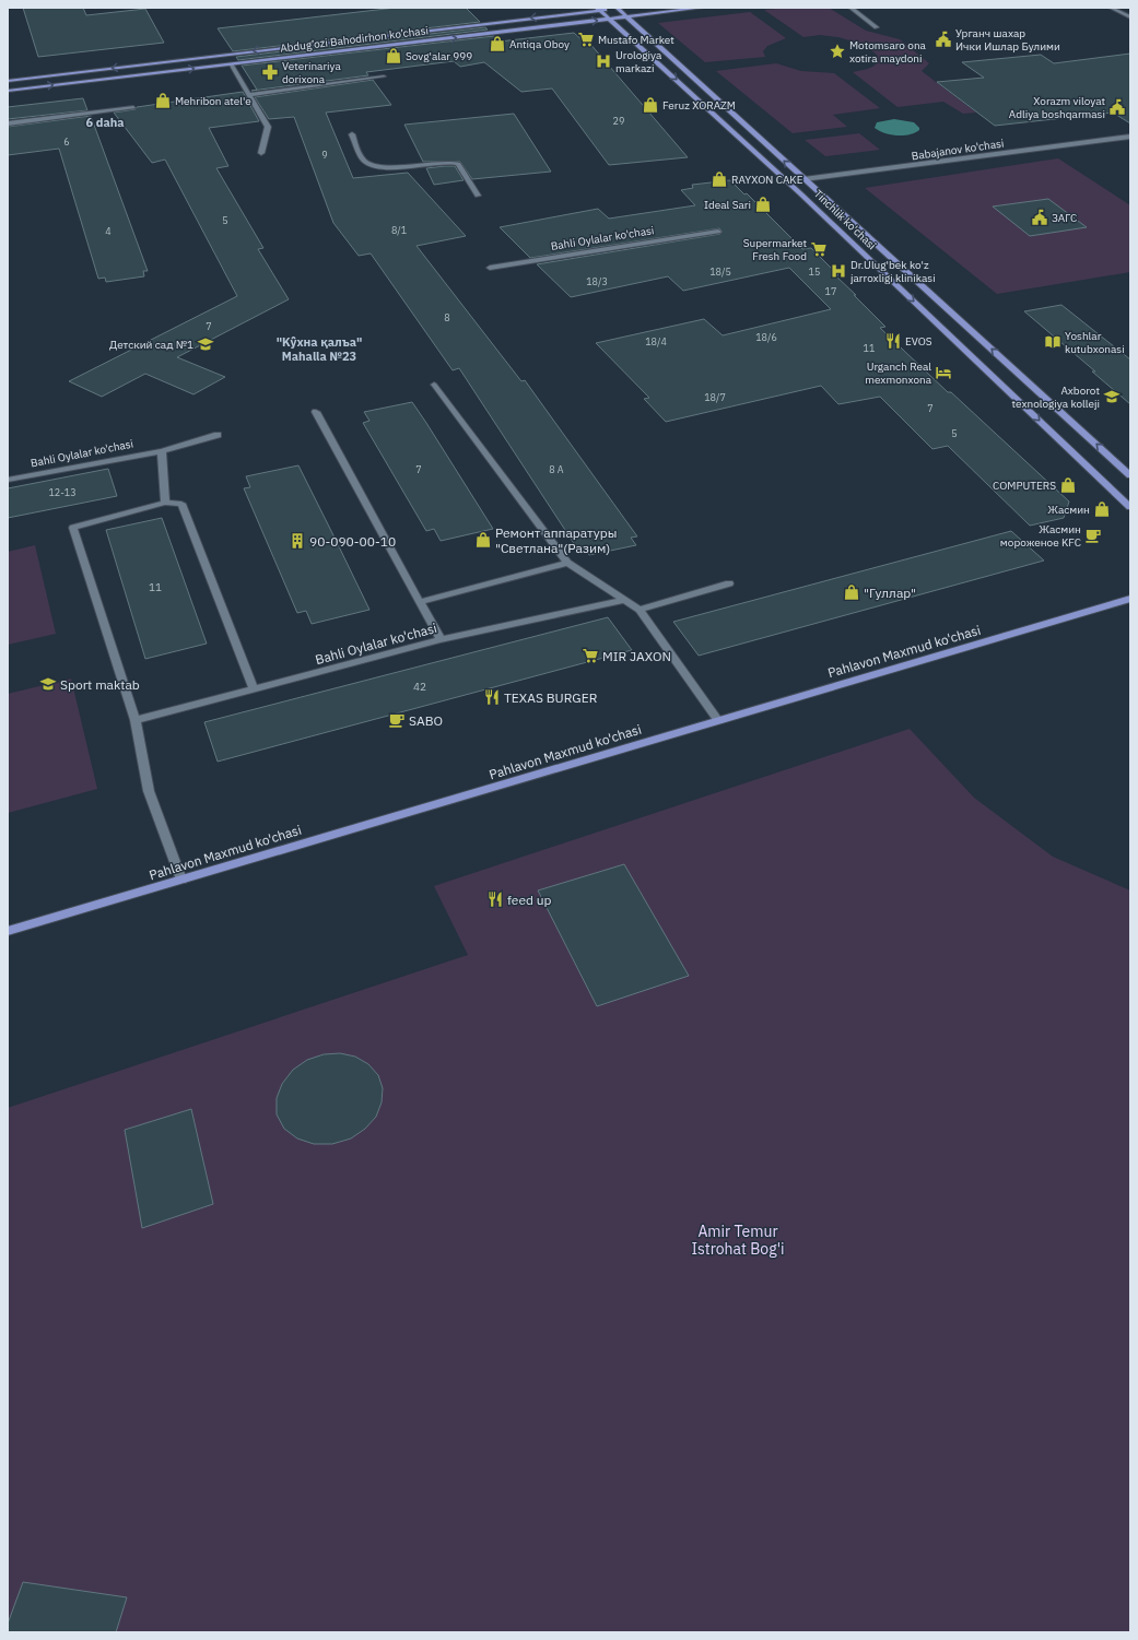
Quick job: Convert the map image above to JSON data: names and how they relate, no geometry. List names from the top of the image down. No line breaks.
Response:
{"streets":{"main road":["Abdug’ozi Bahodirhon ko’chasi","Tinchlik ko'chasi","Pahlavon Maxmud ko'chasi"],"street":["Babajanov ko'chasi","Bahli Oylalar ko'chasi"]},"crossings":[["Abdug’ozi Bahodirhon ko’chasi","Tinchlik ko'chasi"],["Babajanov ko'chasi","Tinchlik ko'chasi"]],"districts":["6 daha","\"Kŷхна қалъа\" Mahalla №23"],"parks":["Amir Temur Istrohat Bog'i"],"places":{"supermarket":["Mustafo Market","Supermarket Fresh Food","MIR JAXON"],"public building":["Урганч шахар Ички Ишлар Булими","Xorazm viloyat Adliya boshqarmasi","ЗАГС"],"shop":["Antiqa Oboy","Sovg'alar 999","Mehribon atel'e","Feruz XORAZM","RAYXON CAKE","Ideal Sari","COMPUTERS","Жасмин","Ремонт аппаратуры \"Светлана\"(Разим)","\"Гуллар\""],"place":["Motomsaro ona xotira maydoni"],"hospital":["Urologiya markazi","Dr.Ulug'bek ko'z jarroxligi klinikasi"],"pharmacy":["Veterinariya dorixona"],"restaurant":["EVOS","TEXAS BURGER","feed up"],"library":["Yoshlar kutubxonasi"],"school or university":["Детский сад №1","Axborot texnologiya kolleji","Sport maktab"],"hotel":["Urganch Real mexmonxona"],"cafe":["Жасмин мороженое KFC","SABO"],"building":["90-090-00-10"]},"house_numbers":["29","6","9","5","8/1","4","18/5","15","18/3","17","8","7","18/6","18/4","11","18/7","7","5","7","8 А","12-13","11","42"]}
